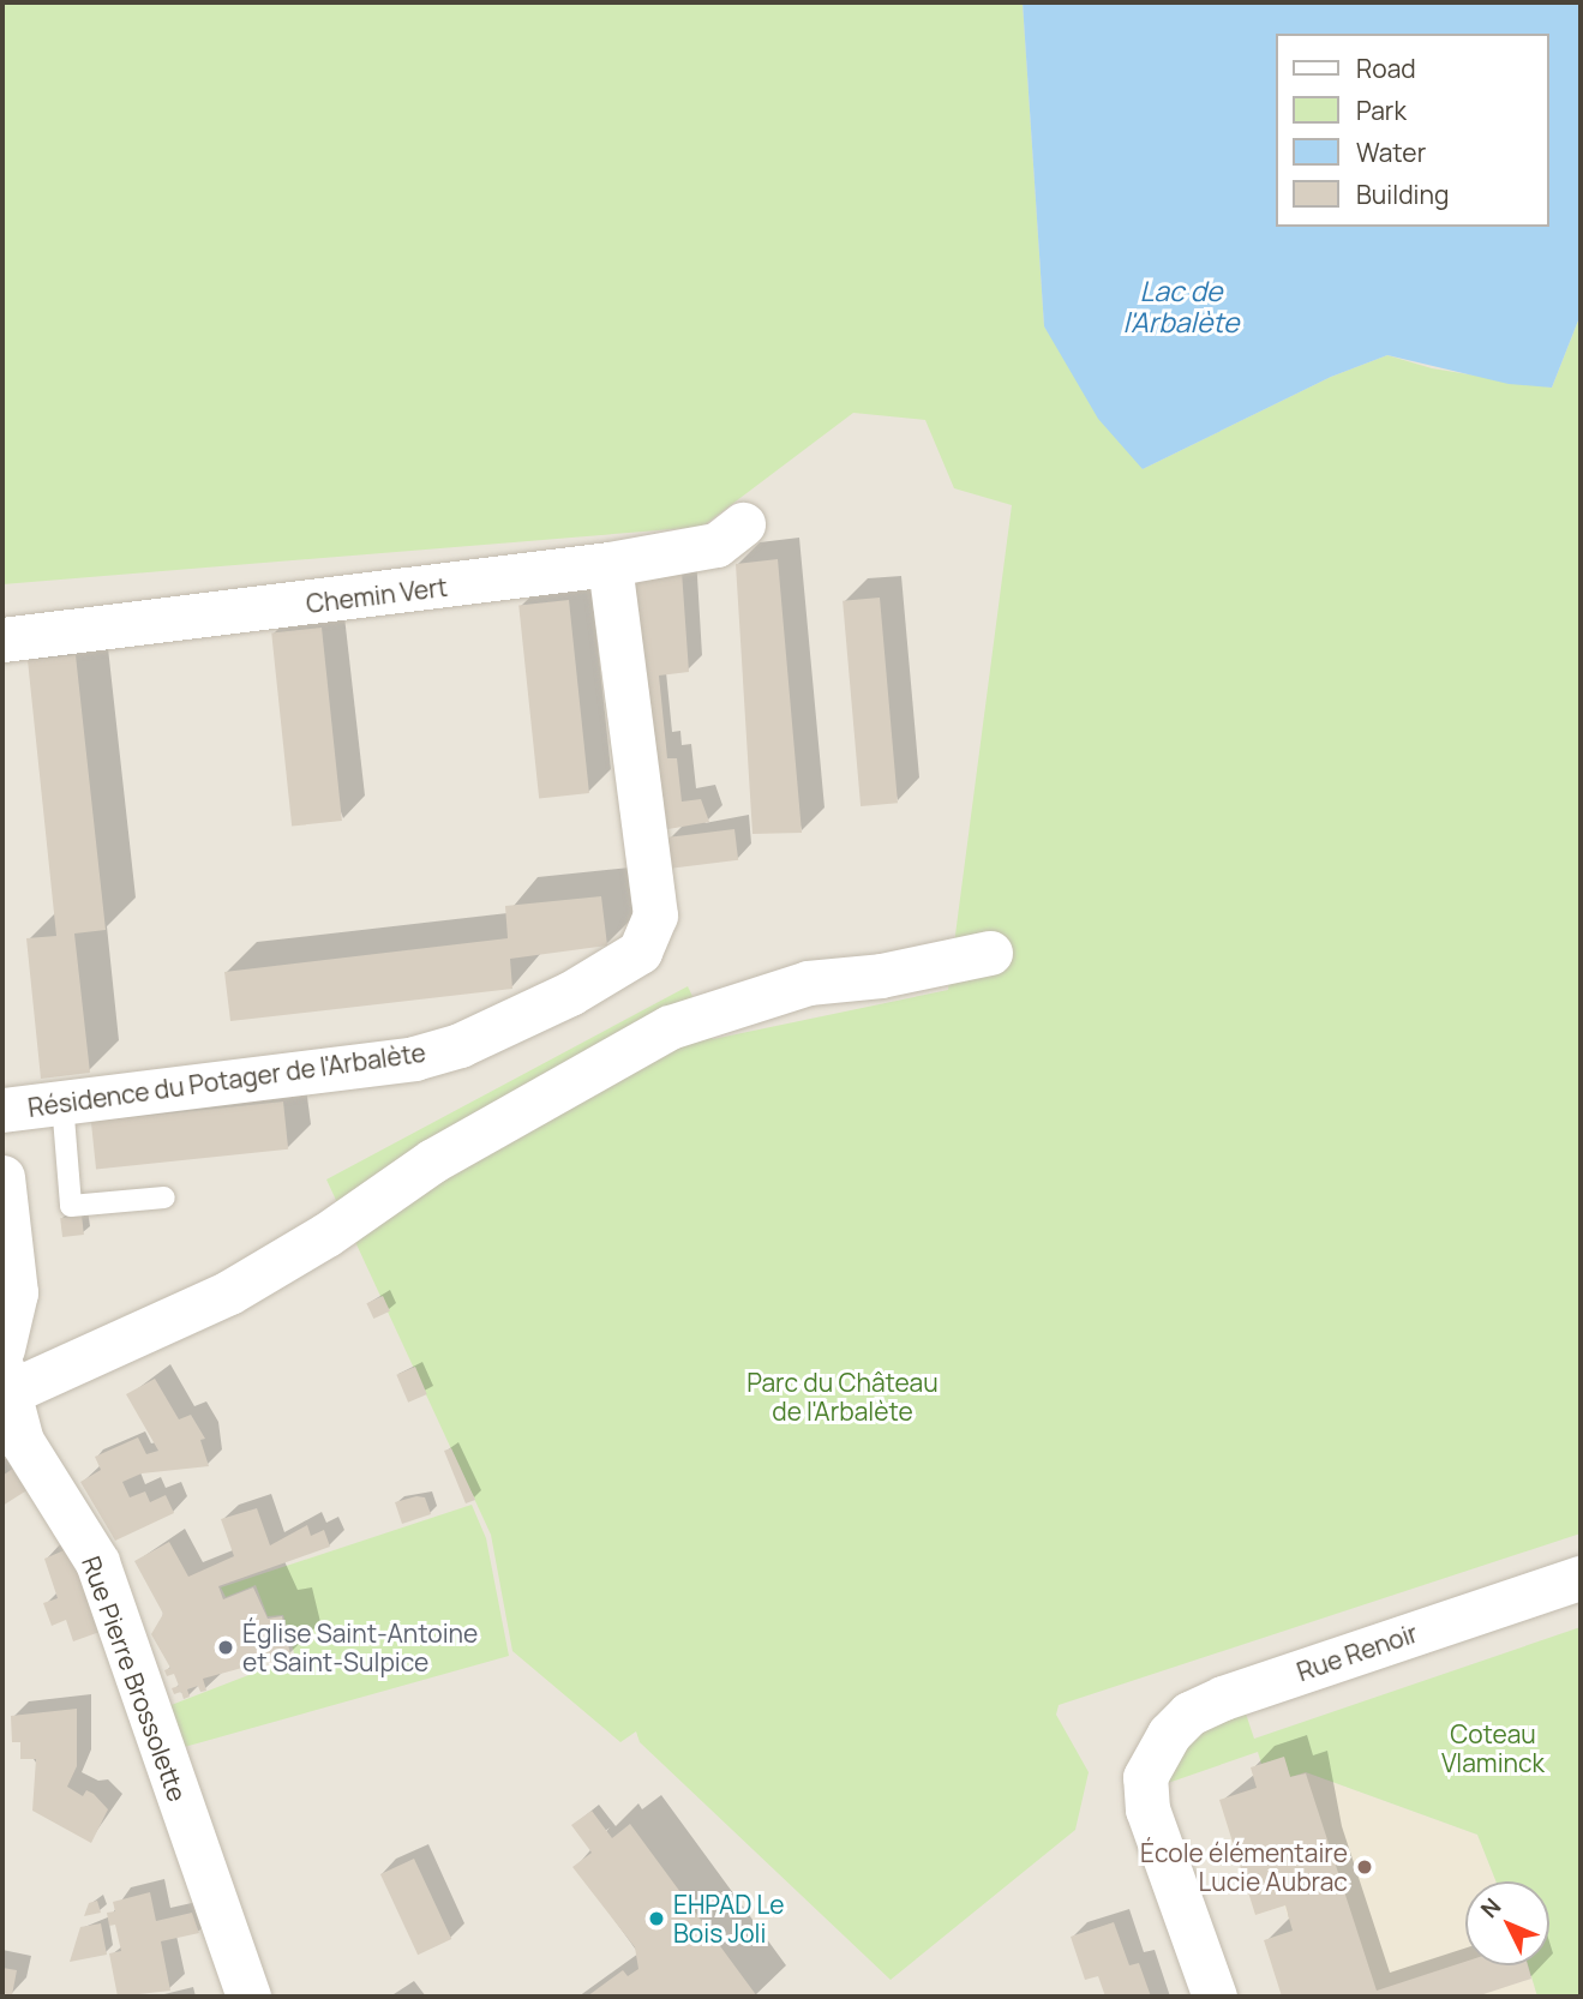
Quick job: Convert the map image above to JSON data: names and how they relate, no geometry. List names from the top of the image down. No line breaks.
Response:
{"streets":{"street":["Chemin Vert","Résidence du Potager de l'Arbalète","Rue Renoir","Rue Pierre Brossolette"]},"crossings":[["Chemin Vert","Résidence du Potager de l'Arbalète"]],"water":["Lac de l'Arbalète"],"parks":["Parc du Château de l'Arbalète","Coteau Vlaminck"],"places":["Église Saint-Antoine et Saint-Sulpice","École élémentaire Lucie Aubrac","EHPAD Le Bois Joli"],"legend":["Road","Park","Water","Building"],"north":"top left"}
